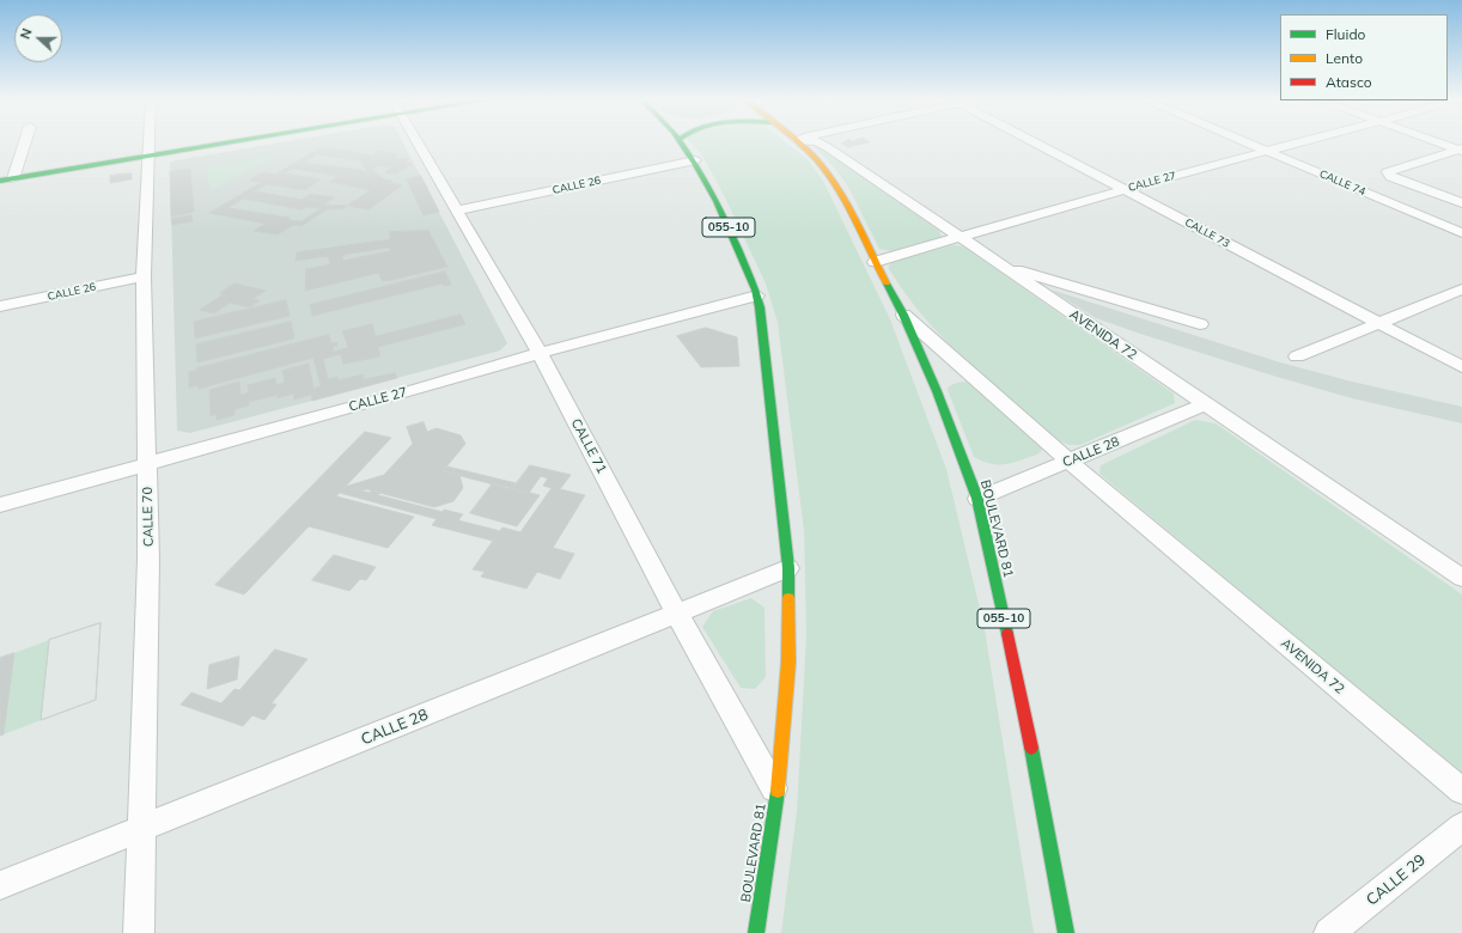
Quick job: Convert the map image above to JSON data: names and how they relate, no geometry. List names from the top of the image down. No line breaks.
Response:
{"streets":{"main road":["055-10","BOULEVARD 81"],"street":["CALLE 27","CALLE 74","CALLE 26","CALLE 73","AVENIDA 72","CALLE 71","CALLE 28","CALLE 70","CALLE 29"]},"crossings":[["CALLE 27","CALLE 74"],["CALLE 27","CALLE 73"],["CALLE 27","AVENIDA 72"],["CALLE 27","CALLE 71"],["CALLE 27","CALLE 70"],["CALLE 27","BOULEVARD 81"],["CALLE 26","055-10"],["CALLE 26","CALLE 71"],["CALLE 26","CALLE 70"],["CALLE 26","BOULEVARD 81"],["055-10","BOULEVARD 81"],["AVENIDA 72","CALLE 28"],["AVENIDA 72","BOULEVARD 81"],["CALLE 71","CALLE 28"],["CALLE 71","BOULEVARD 81"],["CALLE 28","CALLE 70"],["CALLE 28","BOULEVARD 81"]],"legend":["Fluido","Lento","Atasco"],"north":"left"}
